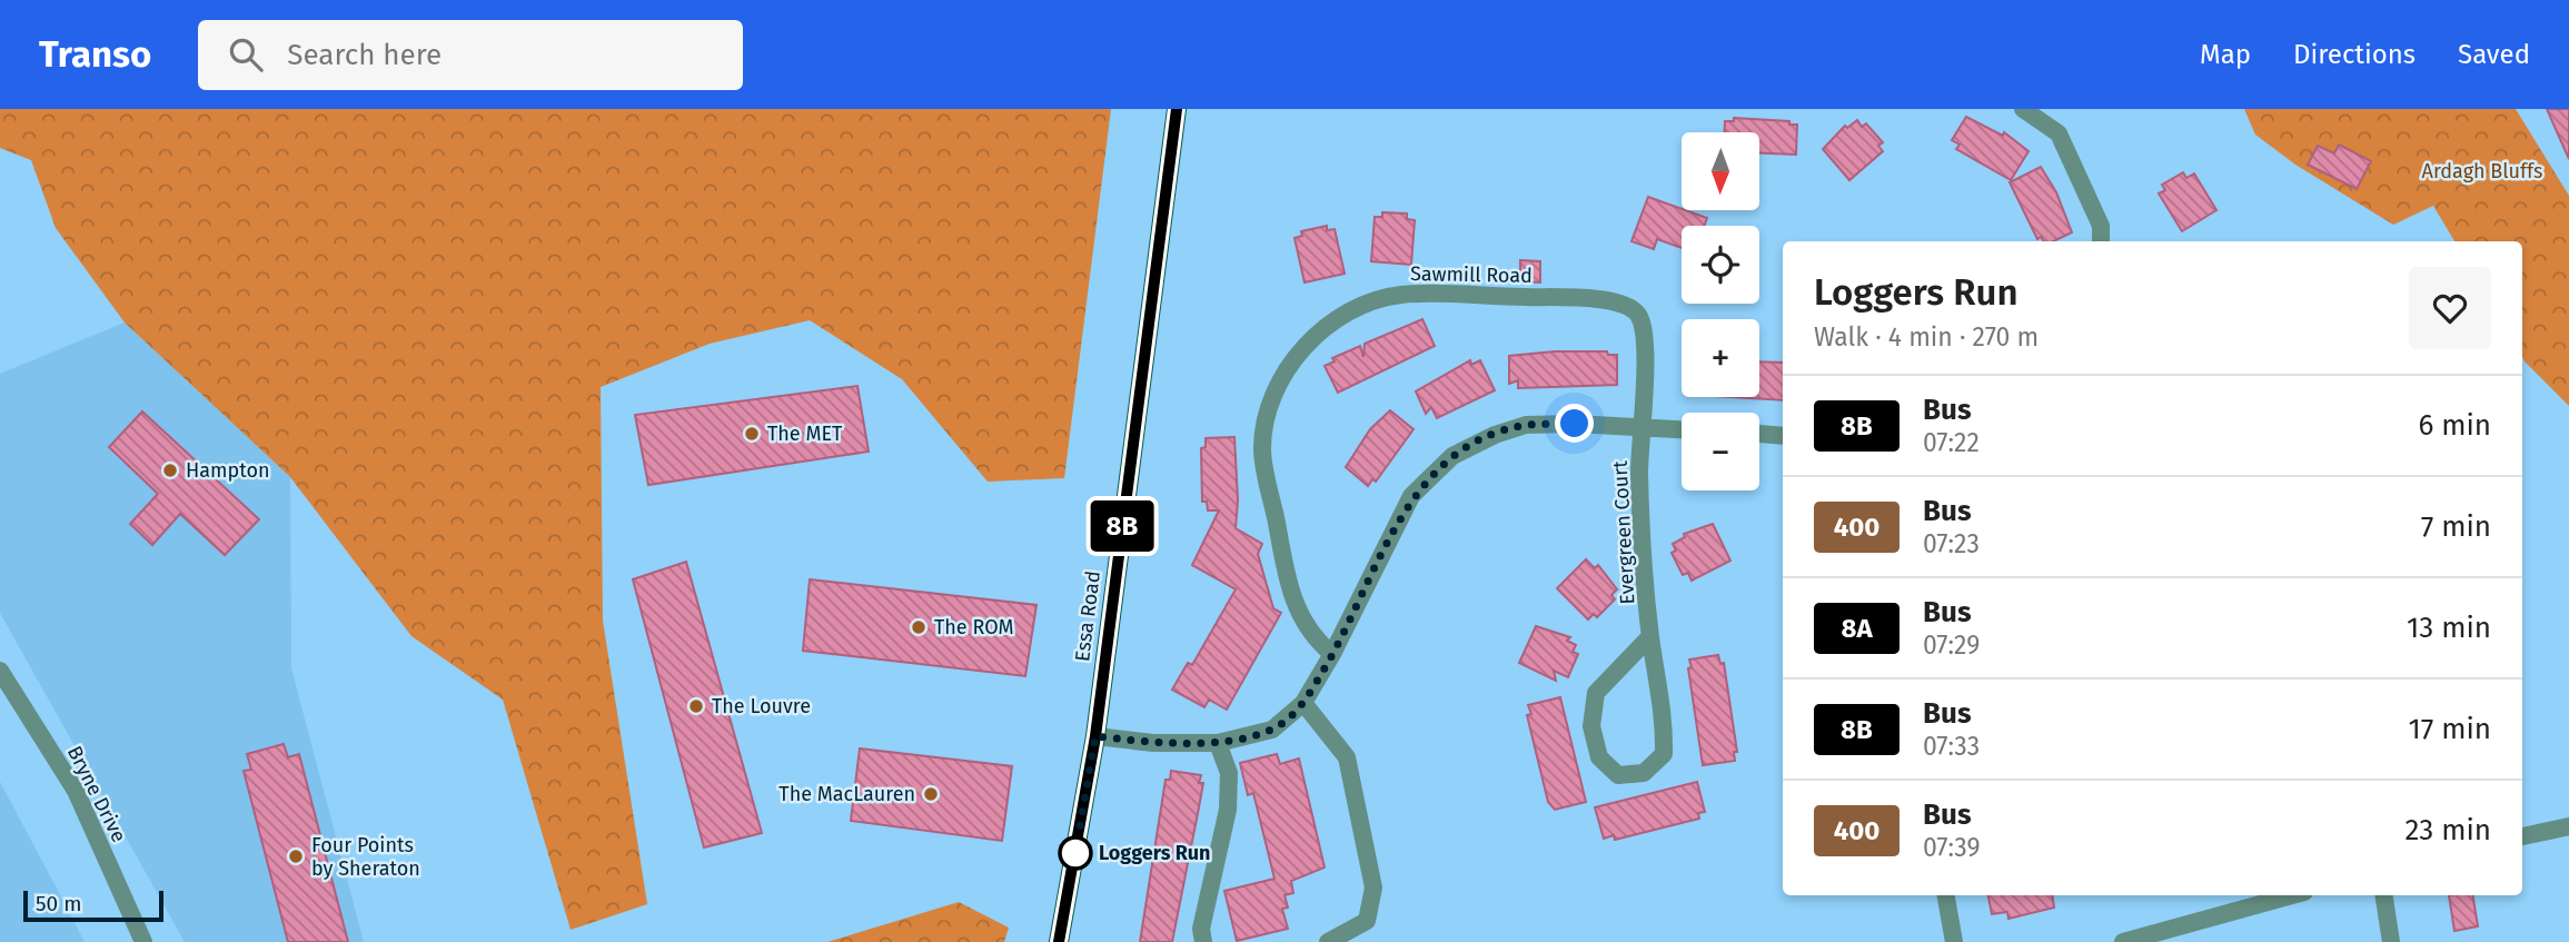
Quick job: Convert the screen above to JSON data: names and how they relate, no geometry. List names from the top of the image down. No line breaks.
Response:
{"streets":{"main road":["Essa Road"],"street":["Sawmill Road","Evergreen Court","Bryne Drive"]},"crossings":[["Sawmill Road","Evergreen Court"]],"parks":["Ardagh Bluffs"],"places":["The MET","Hampton","The ROM","The Louvre","The MacLauren","Loggers Run","Four Points by Sheraton"],"lines":["bus line 8B"],"scale_bar":"50 m","north":"bottom","page":{"header":"Transo","search":"Search here","nav":["Map","Directions","Saved"],"on_map":"8B","map_buttons":["+","−"],"heading":["Loggers Run","Walk · 4 min · 270 m"],"list":[{"mark":"8B","name":"Bus","note":"07:22","value":"6 min"},{"mark":"400","name":"Bus","note":"07:23","value":"7 min"},{"mark":"8A","name":"Bus","note":"07:29","value":"13 min"},{"mark":"8B","name":"Bus","note":"07:33","value":"17 min"},{"mark":"400","name":"Bus","note":"07:39","value":"23 min"}],"scale":"50 m"}}
